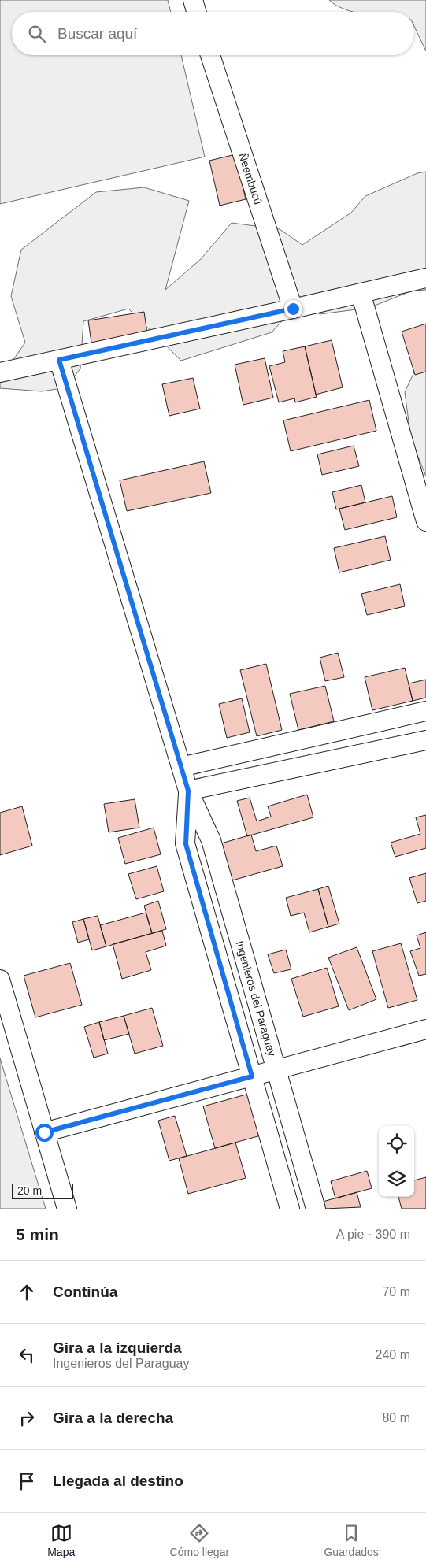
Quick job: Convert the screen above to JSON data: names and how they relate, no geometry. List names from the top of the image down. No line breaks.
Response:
{"streets":{"street":["Ñeembucú","Ingenieros del Paraguay"]},"scale_bar":"20 m","page":{"search":"Buscar aquí","scale":"20 m","heading":["5 min","A pie · 390 m"],"list":[["Continúa","70 m"],["Gira a la izquierda","Ingenieros del Paraguay","240 m"],["Gira a la derecha","80 m"],"Llegada al destino"],"nav":["Mapa","Cómo llegar","Guardados"]}}
